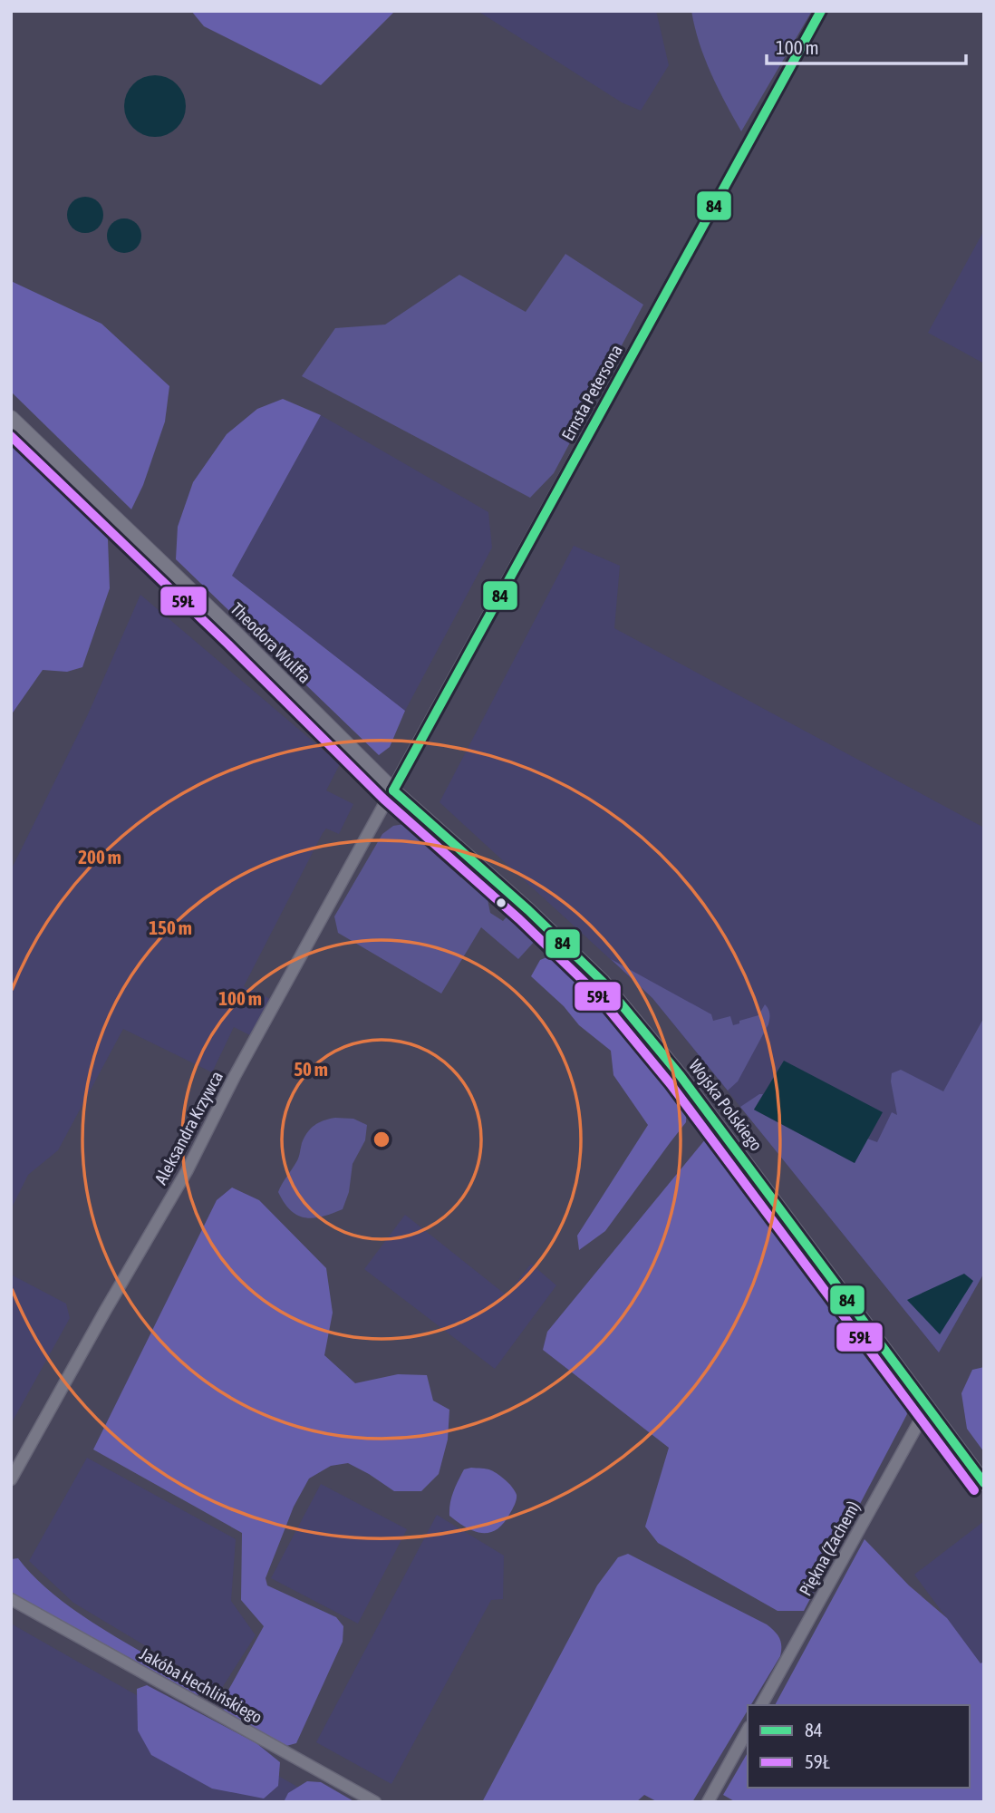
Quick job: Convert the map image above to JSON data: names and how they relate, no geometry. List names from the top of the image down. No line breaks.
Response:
{"streets":{"street":["Ernsta Petersona","Theodora Wulffa","Wojska Polskiego","Aleksandra Krzywca","Piękna (Zachem)","Jakóba Hechlińskiego"]},"crossings":[["Ernsta Petersona","Theodora Wulffa"],["Ernsta Petersona","Wojska Polskiego"],["Ernsta Petersona","Aleksandra Krzywca"],["Theodora Wulffa","Wojska Polskiego"],["Theodora Wulffa","Aleksandra Krzywca"],["Wojska Polskiego","Aleksandra Krzywca"],["Wojska Polskiego","Piękna (Zachem)"]],"lines":["transit line 84","transit line 59Ł"],"legend":["84","59Ł"],"scale_bar":"100 m","rings":["200 m","150 m","100 m","50 m"]}
